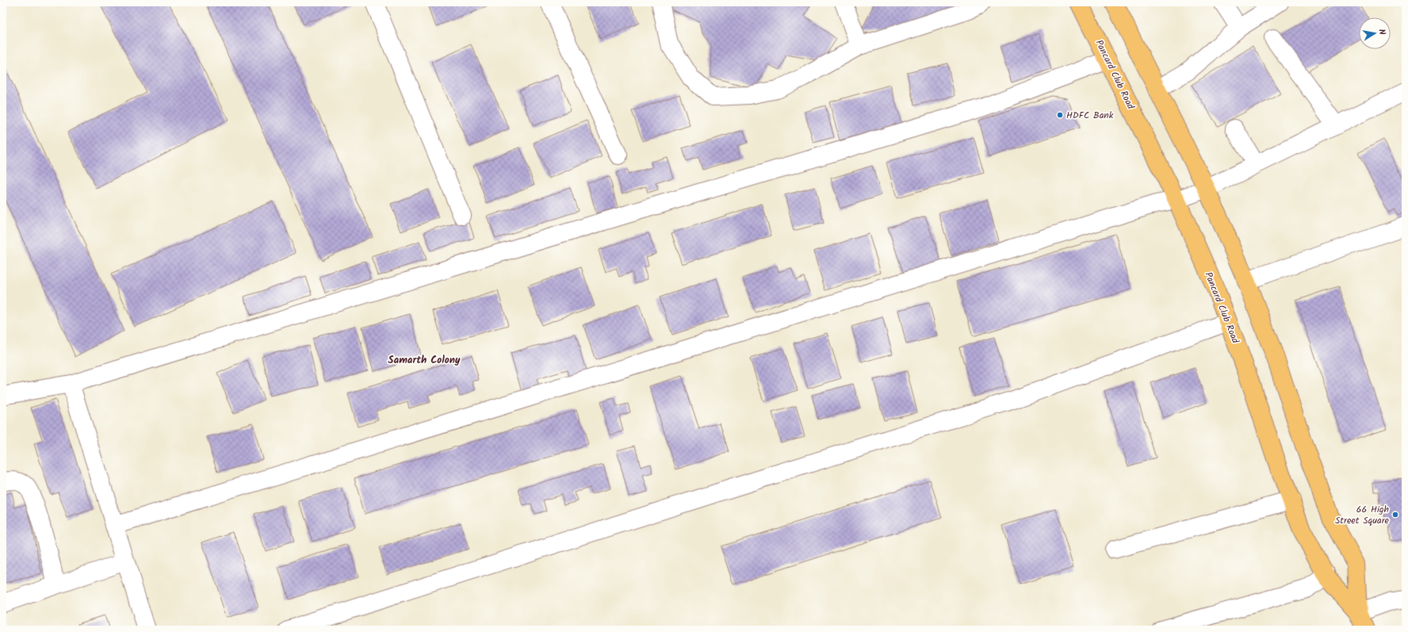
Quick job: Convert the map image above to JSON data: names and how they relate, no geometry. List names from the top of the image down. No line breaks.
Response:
{"streets":{"main road":["Pancard Club Road"]},"districts":["Samarth Colony"],"places":["HDFC Bank","66 High Street Square"],"north":"right"}
